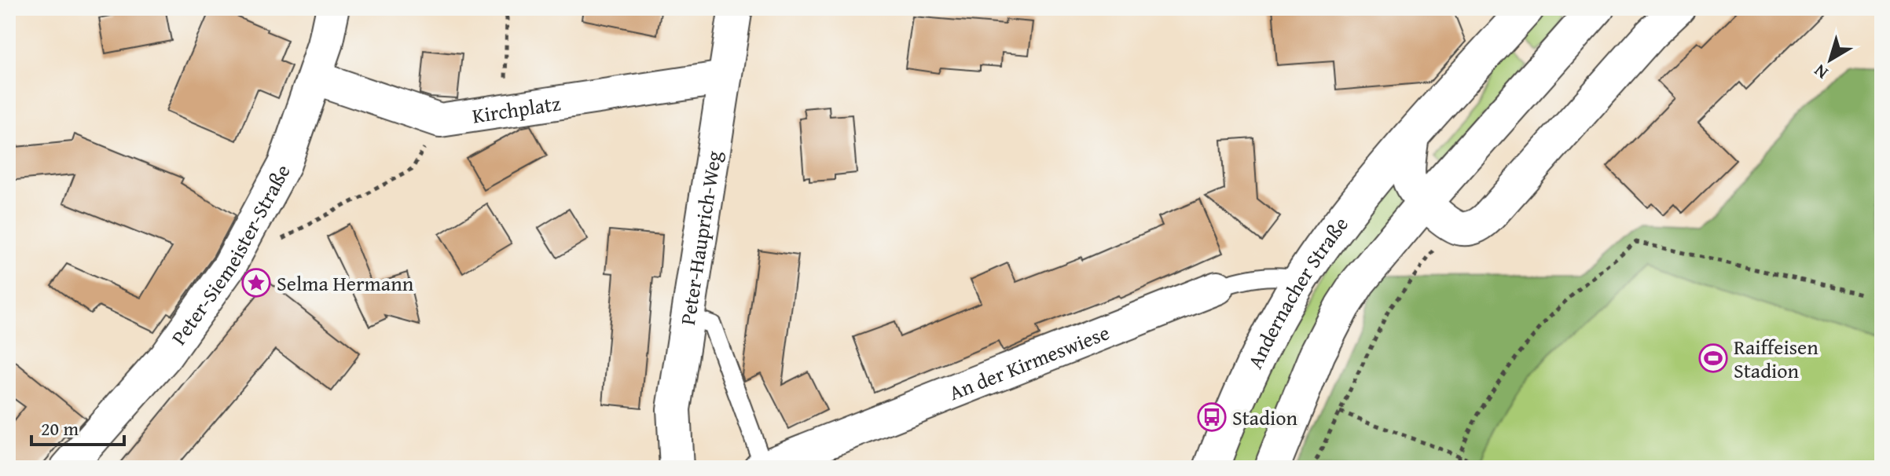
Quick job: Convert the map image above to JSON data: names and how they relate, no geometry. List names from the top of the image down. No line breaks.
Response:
{"streets":{"street":["Kirchplatz","Peter-Hauprich-Weg","Peter-Siemeister-Straße","Andernacher Straße","An der Kirmeswiese"]},"crossings":[["Kirchplatz","Peter-Hauprich-Weg"],["Kirchplatz","Peter-Siemeister-Straße"],["Andernacher Straße","An der Kirmeswiese"]],"places":{"place":["Selma Hermann"],"sports":["Raiffeisen Stadion"],"bus stop":["Stadion"]},"scale_bar":"20 m","north":"bottom left"}
